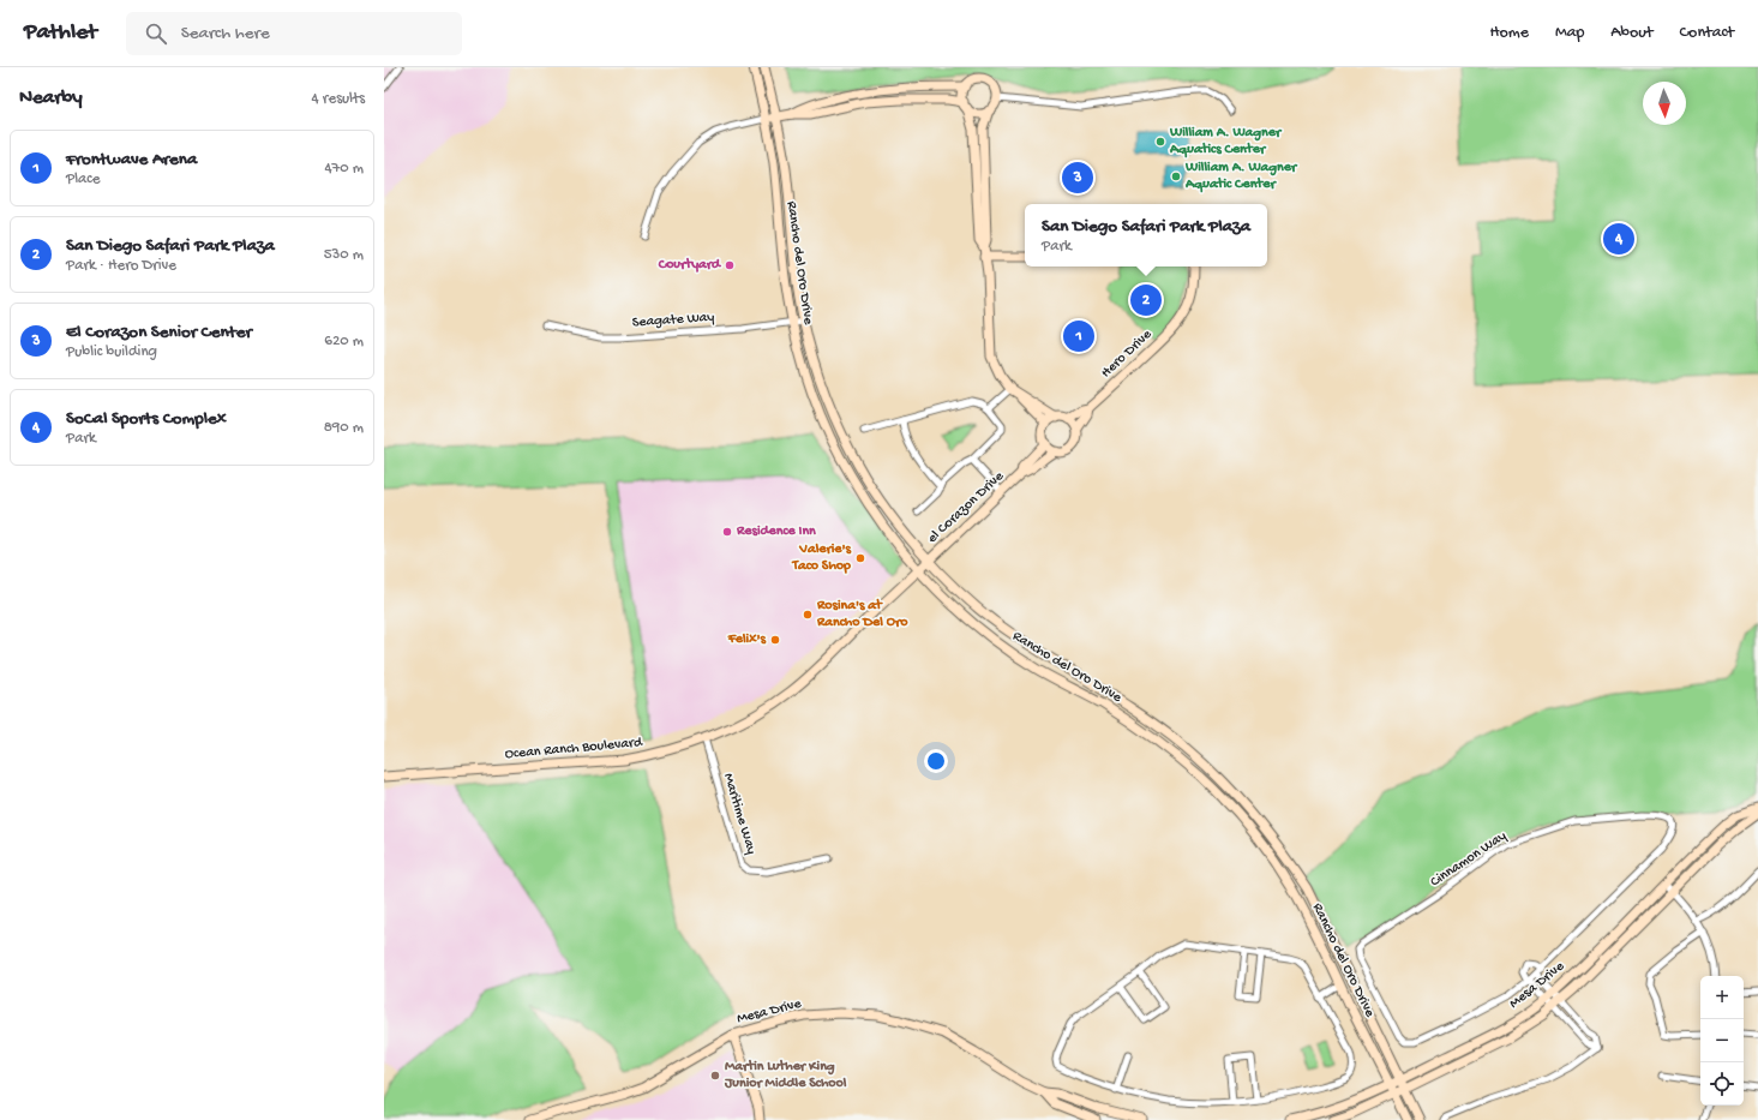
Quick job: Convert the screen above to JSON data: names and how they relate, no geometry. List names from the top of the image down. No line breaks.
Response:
{"streets":{"main road":["Rancho del Oro Drive","Hero Drive","el Corazon Drive","Ocean Ranch Boulevard","Mesa Drive"],"street":["Seagate Way","Maritime Way","Cinnamon Way"]},"crossings":[["Rancho del Oro Drive","Seagate Way"],["Rancho del Oro Drive","el Corazon Drive"],["Rancho del Oro Drive","Ocean Ranch Boulevard"],["Rancho del Oro Drive","Mesa Drive"],["Hero Drive","el Corazon Drive"],["el Corazon Drive","Ocean Ranch Boulevard"],["Ocean Ranch Boulevard","Maritime Way"]],"places":["William A. Wagner Aquatics Center","William A. Wagner Aquatic Center","Courtyard","Residence Inn","Valerie's Taco Shop","Rosina's at Rancho Del Oro","Felix's","Martin Luther King Junior Middle School"],"north":"bottom","page":{"header":"Pathlet","search":"Search here","nav":["Home","Map","About","Contact"],"heading":["Nearby","4 results"],"list":[{"mark":"1","name":"Frontwave Arena","note":"Place","value":"470 m"},{"mark":"2","name":"San Diego Safari Park Plaza","note":"Park · Hero Drive","value":"530 m"},{"mark":"3","name":"El Corazon Senior Center","note":"Public building","value":"620 m"},{"mark":"4","name":"SoCal Sports Complex","note":"Park","value":"890 m"}],"pins":["3","4","2","1"],"popup":["San Diego Safari Park Plaza","Park"],"map_buttons":["+","−"]}}
